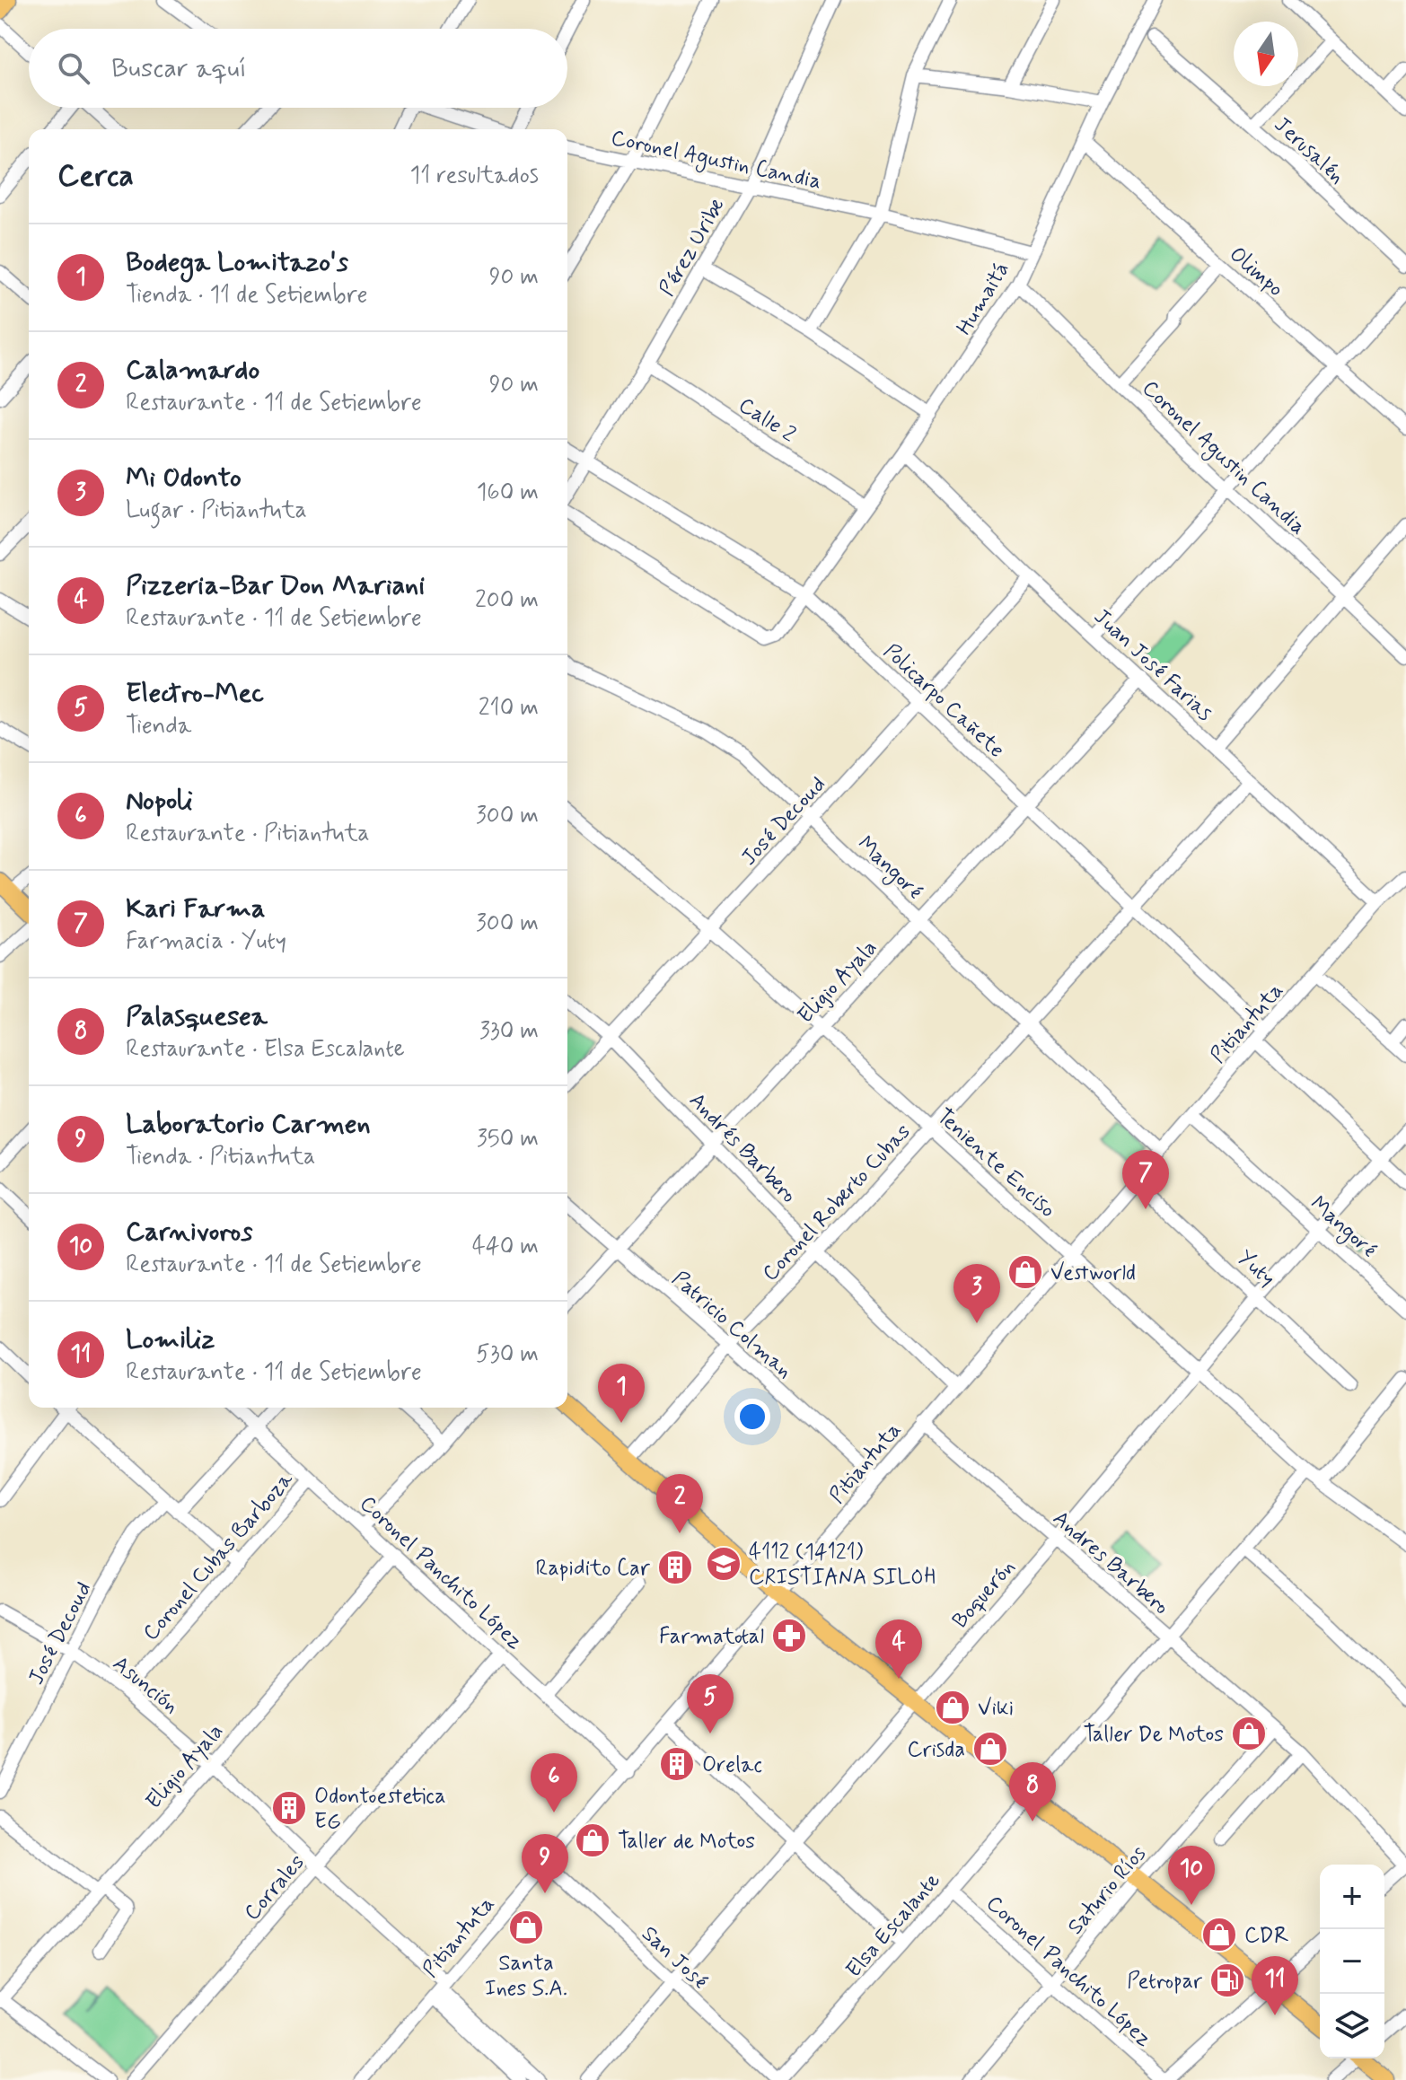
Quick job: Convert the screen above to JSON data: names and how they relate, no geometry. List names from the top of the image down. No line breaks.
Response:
{"streets":{"street":["Jerusalén","Coronel Agustin Candia","Pérez Uribe","Olimpo","Humaitá","Calle 2","Juan José Farias","Policarpo Cañete","José Decoud","Mangoré","Eligio Ayala","Pitiantuta","Andrés Barbero","Teniente Enciso","Coronel Roberto Cubas","Yuty","Patricio Colman","Coronel Cubas Barboza","Andres Barbero","Coronel Panchito López","Boquerón","Asunción","Corrales","Saturio Ríos","Elsa Escalante","San José"]},"crossings":[["Coronel Agustin Candia","Pérez Uribe"],["Coronel Agustin Candia","Humaitá"],["Pérez Uribe","Calle 2"],["Pérez Uribe","Policarpo Cañete"],["Olimpo","Humaitá"],["Humaitá","Calle 2"],["Humaitá","Juan José Farias"],["Humaitá","Policarpo Cañete"],["Juan José Farias","José Decoud"],["Juan José Farias","Eligio Ayala"],["Juan José Farias","Pitiantuta"],["Juan José Farias","Coronel Roberto Cubas"],["Policarpo Cañete","José Decoud"],["Policarpo Cañete","Eligio Ayala"],["Policarpo Cañete","Pitiantuta"],["Policarpo Cañete","Coronel Roberto Cubas"],["José Decoud","Mangoré"],["José Decoud","Andrés Barbero"],["José Decoud","Teniente Enciso"],["José Decoud","Asunción"],["Mangoré","Eligio Ayala"],["Mangoré","Pitiantuta"],["Mangoré","Coronel Roberto Cubas"],["Mangoré","Boquerón"],["Eligio Ayala","Andrés Barbero"],["Eligio Ayala","Teniente Enciso"],["Eligio Ayala","Patricio Colman"],["Eligio Ayala","Coronel Panchito López"],["Eligio Ayala","Asunción"],["Pitiantuta","Andrés Barbero"],["Pitiantuta","Teniente Enciso"],["Pitiantuta","Yuty"],["Pitiantuta","Patricio Colman"],["Pitiantuta","Andres Barbero"],["Pitiantuta","Coronel Panchito López"],["Pitiantuta","Asunción"],["Pitiantuta","San José"],["Andrés Barbero","Coronel Roberto Cubas"],["Teniente Enciso","Coronel Roberto Cubas"],["Teniente Enciso","Boquerón"],["Teniente Enciso","Elsa Escalante"],["Coronel Roberto Cubas","Patricio Colman"],["Yuty","Boquerón"],["Coronel Cubas Barboza","Coronel Panchito López"],["Coronel Cubas Barboza","Asunción"],["Andres Barbero","Boquerón"],["Andres Barbero","Saturio Ríos"],["Andres Barbero","Elsa Escalante"],["Coronel Panchito López","Corrales"],["Coronel Panchito López","Saturio Ríos"],["Coronel Panchito López","Elsa Escalante"],["Boquerón","San José"],["Asunción","Corrales"],["Elsa Escalante","San José"]],"places":{"shop":["Vestworld","Viki","Taller De Motos","Crisda","Taller de Motos","Santa Ines S.A.","CDR"],"school or university":["4112 (14121) CRISTIANA SILOH"],"building":["Rapidito Car","Orelac","Odontoestetica EG"],"pharmacy":["Farmatotal"],"fuel station":["Petropar"]},"north":"bottom","page":{"search":"Buscar aquí","heading":["Cerca","11 resultados"],"list":[{"mark":"1","name":"Bodega Lomitazo's","note":"Tienda · 11 de Setiembre","value":"90 m"},{"mark":"2","name":"Calamardo","note":"Restaurante · 11 de Setiembre","value":"90 m"},{"mark":"3","name":"Mi Odonto","note":"Lugar · Pitiantuta","value":"160 m"},{"mark":"4","name":"Pizzeria-Bar Don Mariani","note":"Restaurante · 11 de Setiembre","value":"200 m"},{"mark":"5","name":"Electro-Mec","note":"Tienda","value":"210 m"},{"mark":"6","name":"Nopoli","note":"Restaurante · Pitiantuta","value":"300 m"},{"mark":"7","name":"Kari Farma","note":"Farmacia · Yuty","value":"300 m"},{"mark":"8","name":"Palasquesea","note":"Restaurante · Elsa Escalante","value":"330 m"},{"mark":"9","name":"Laboratorio Carmen","note":"Tienda · Pitiantuta","value":"350 m"},{"mark":"10","name":"Carnivoros","note":"Restaurante · 11 de Setiembre","value":"440 m"},{"mark":"11","name":"Lomiliz","note":"Restaurante · 11 de Setiembre","value":"530 m"}],"pins":["7","3","1","2","4","5","6","8","9","10","11"],"map_buttons":["+","−"]}}
